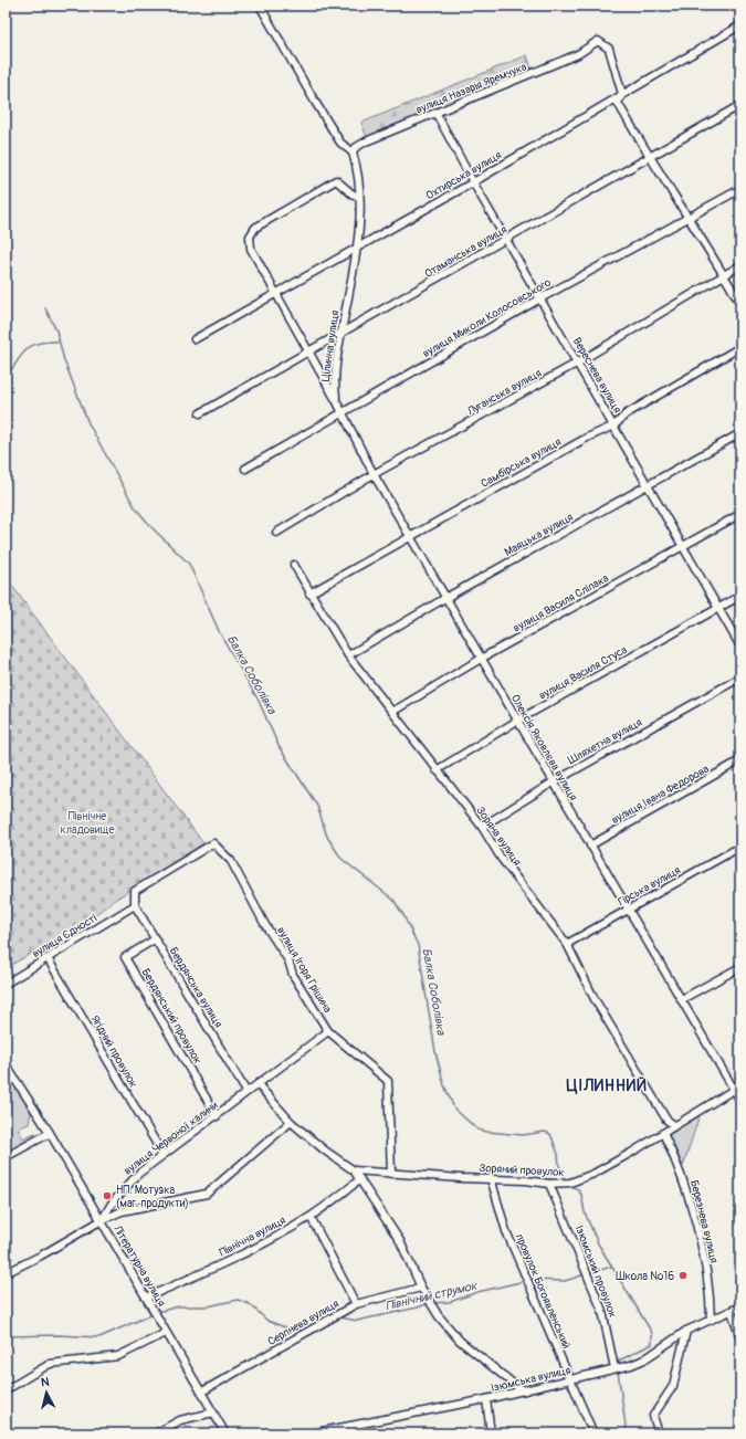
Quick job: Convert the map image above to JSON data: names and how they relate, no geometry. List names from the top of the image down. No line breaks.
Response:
{"streets":{"street":["вулиця Назарія Яремчука","Охтирська вулиця","Отаманська вулиця","вулиця Миколи Колосовського","Цілинна вулиця","Вереснева вулиця","Луганська вулиця","Самбірська вулиця","Маяцька вулиця","вулиця Василя Сліпака","вулиця Василя Стуса","Шляхетна вулиця","Олексія Яковлєва вулиця","вулиця Івана Федорова","Зоряна вулиця","Гірська вулиця","вулиця Єдності","вулиця Ігоря Грішина","Бердянська вулиця","Бердянський провулок","Ягідний провулок","вулиця Червоної калини","Зоряний провулок","Березнева вулиця","Північна вулиця","Літературна вулиця","Ізюмський провулок","провулок Богоявленський","Серпнева вулиця","Ізюмська вулиця"]},"crossings":[["вулиця Назарія Яремчука","Охтирська вулиця"],["вулиця Назарія Яремчука","Цілинна вулиця"],["вулиця Назарія Яремчука","Вереснева вулиця"],["Охтирська вулиця","Цілинна вулиця"],["Охтирська вулиця","Вереснева вулиця"],["Отаманська вулиця","Цілинна вулиця"],["Отаманська вулиця","Вереснева вулиця"],["вулиця Миколи Колосовського","Вереснева вулиця"],["вулиця Миколи Колосовського","Олексія Яковлєва вулиця"],["Цілинна вулиця","Олексія Яковлєва вулиця"],["Вереснева вулиця","Луганська вулиця"],["Вереснева вулиця","Самбірська вулиця"],["Вереснева вулиця","Маяцька вулиця"],["Вереснева вулиця","вулиця Василя Сліпака"],["Вереснева вулиця","вулиця Василя Стуса"],["Луганська вулиця","Олексія Яковлєва вулиця"],["Самбірська вулиця","Олексія Яковлєва вулиця"],["Самбірська вулиця","Зоряна вулиця"],["Маяцька вулиця","Олексія Яковлєва вулиця"],["Маяцька вулиця","Зоряна вулиця"],["вулиця Василя Сліпака","Олексія Яковлєва вулиця"],["вулиця Василя Сліпака","Зоряна вулиця"],["вулиця Василя Стуса","Олексія Яковлєва вулиця"],["вулиця Василя Стуса","Зоряна вулиця"],["Шляхетна вулиця","Олексія Яковлєва вулиця"],["Шляхетна вулиця","Зоряна вулиця"],["Олексія Яковлєва вулиця","вулиця Івана Федорова"],["Олексія Яковлєва вулиця","Гірська вулиця"],["Олексія Яковлєва вулиця","Зоряний провулок"],["Зоряна вулиця","Гірська вулиця"],["Зоряна вулиця","Зоряний провулок"],["вулиця Єдності","вулиця Ігоря Грішина"],["вулиця Єдності","Бердянська вулиця"],["вулиця Єдності","Ягідний провулок"],["вулиця Ігоря Грішина","Бердянська вулиця"],["вулиця Ігоря Грішина","вулиця Червоної калини"],["вулиця Ігоря Грішина","Зоряний провулок"],["Бердянська вулиця","Бердянський провулок"],["Бердянська вулиця","вулиця Червоної калини"],["Бердянський провулок","вулиця Червоної калини"],["Ягідний провулок","вулиця Червоної калини"],["вулиця Червоної калини","Літературна вулиця"],["Зоряний провулок","Березнева вулиця"],["Зоряний провулок","Ізюмський провулок"],["Зоряний провулок","провулок Богоявленський"],["Березнева вулиця","Ізюмська вулиця"],["Північна вулиця","Літературна вулиця"],["Літературна вулиця","Серпнева вулиця"],["Ізюмський провулок","Ізюмська вулиця"],["провулок Богоявленський","Ізюмська вулиця"]],"districts":["ЦІЛИННИЙ"],"water":["Балка Соболівка","Північний струмок"],"parks":["Північне кладовище"],"places":["НП. Мотузка (маг. продукти)","Школа №16"],"north":"top"}
